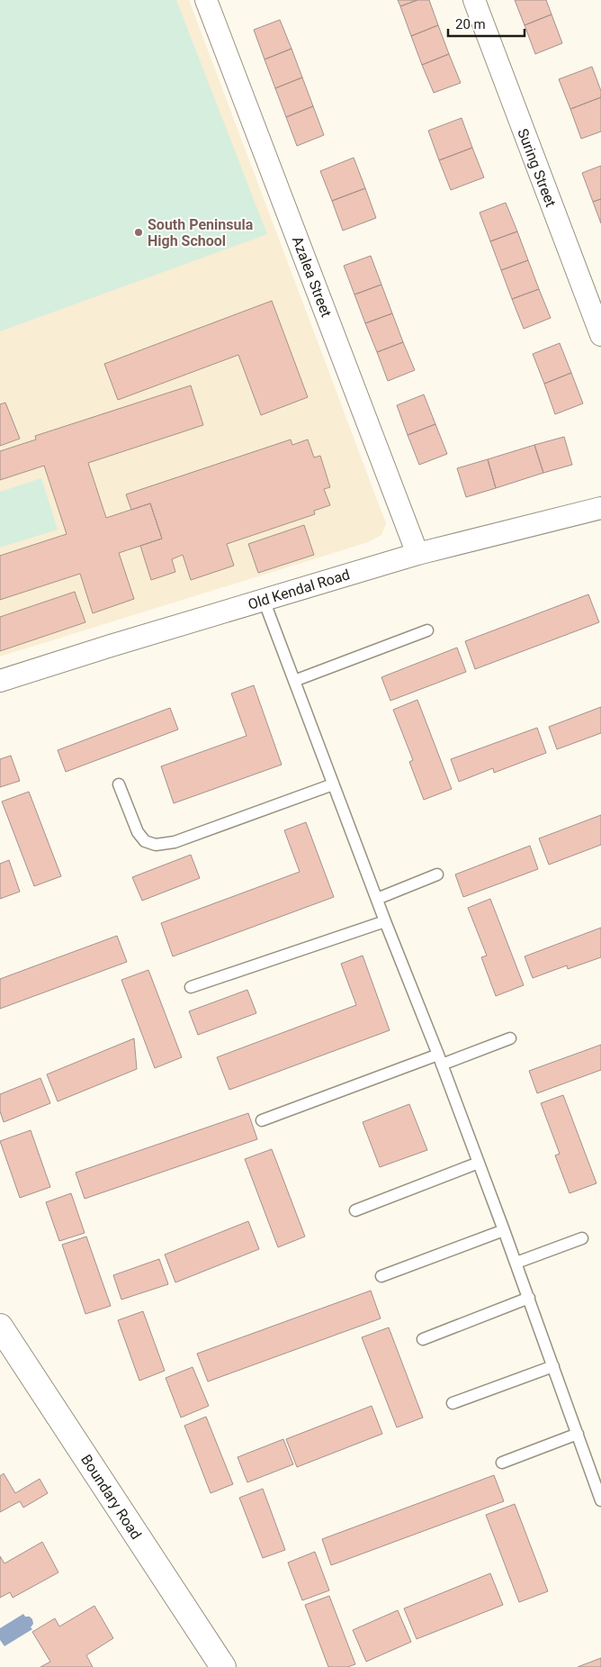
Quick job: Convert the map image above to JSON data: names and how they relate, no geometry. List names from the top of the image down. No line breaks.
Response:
{"streets":{"street":["Suring Street","Azalea Street","Old Kendal Road","Boundary Road"]},"crossings":[["Azalea Street","Old Kendal Road"]],"places":["South Peninsula High School"],"scale_bar":"20 m"}
